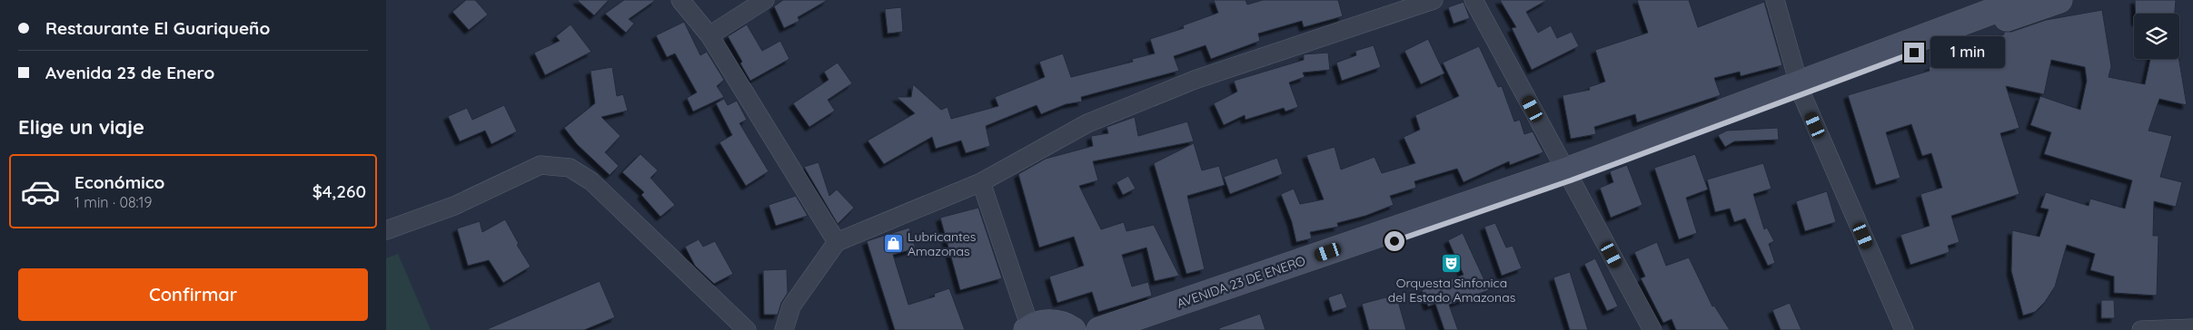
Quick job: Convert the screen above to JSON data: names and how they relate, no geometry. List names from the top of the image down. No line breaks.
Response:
{"streets":{"main road":["AVENIDA 23 DE ENERO"]},"places":{"shop":["Lubricantes Amazonas"],"theatre":["Orquesta Sinfonica del Estado Amazonas"]},"page":{"banner":["Restaurante El Guariqueño","Avenida 23 de Enero"],"bubble":"1 min","heading":"Elige un viaje","list":[{"name":"Económico","note":"1 min · 08:19","value":"$4,260"}],"buttons":"Confirmar"}}
